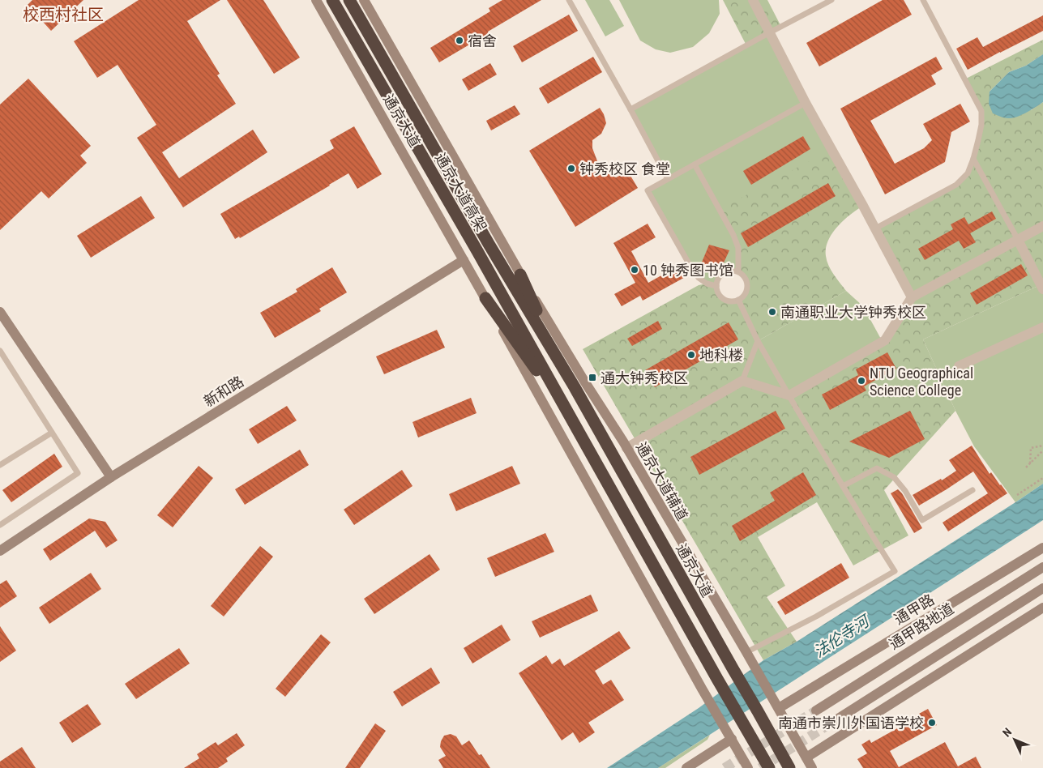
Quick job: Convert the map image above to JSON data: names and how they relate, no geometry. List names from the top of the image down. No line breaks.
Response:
{"streets":{"highway":["通京大道","通京大道高架"],"street":["新和路","通京大道辅道","通甲路","通甲路地道"]},"crossings":[["通京大道","通京大道高架"],["通京大道","新和路"],["通京大道","通京大道辅道"],["通京大道辅道","通甲路"]],"districts":["校西村社区"],"water":["法伦寺河"],"places":{"other":["宿舍","钟秀校区 食堂","10 钟秀图书馆","南通职业大学钟秀校区","地科楼","NTU Geographical Science College","南通市崇川外国语学校"],"transit":["通大钟秀校区"]},"north":"top left"}
